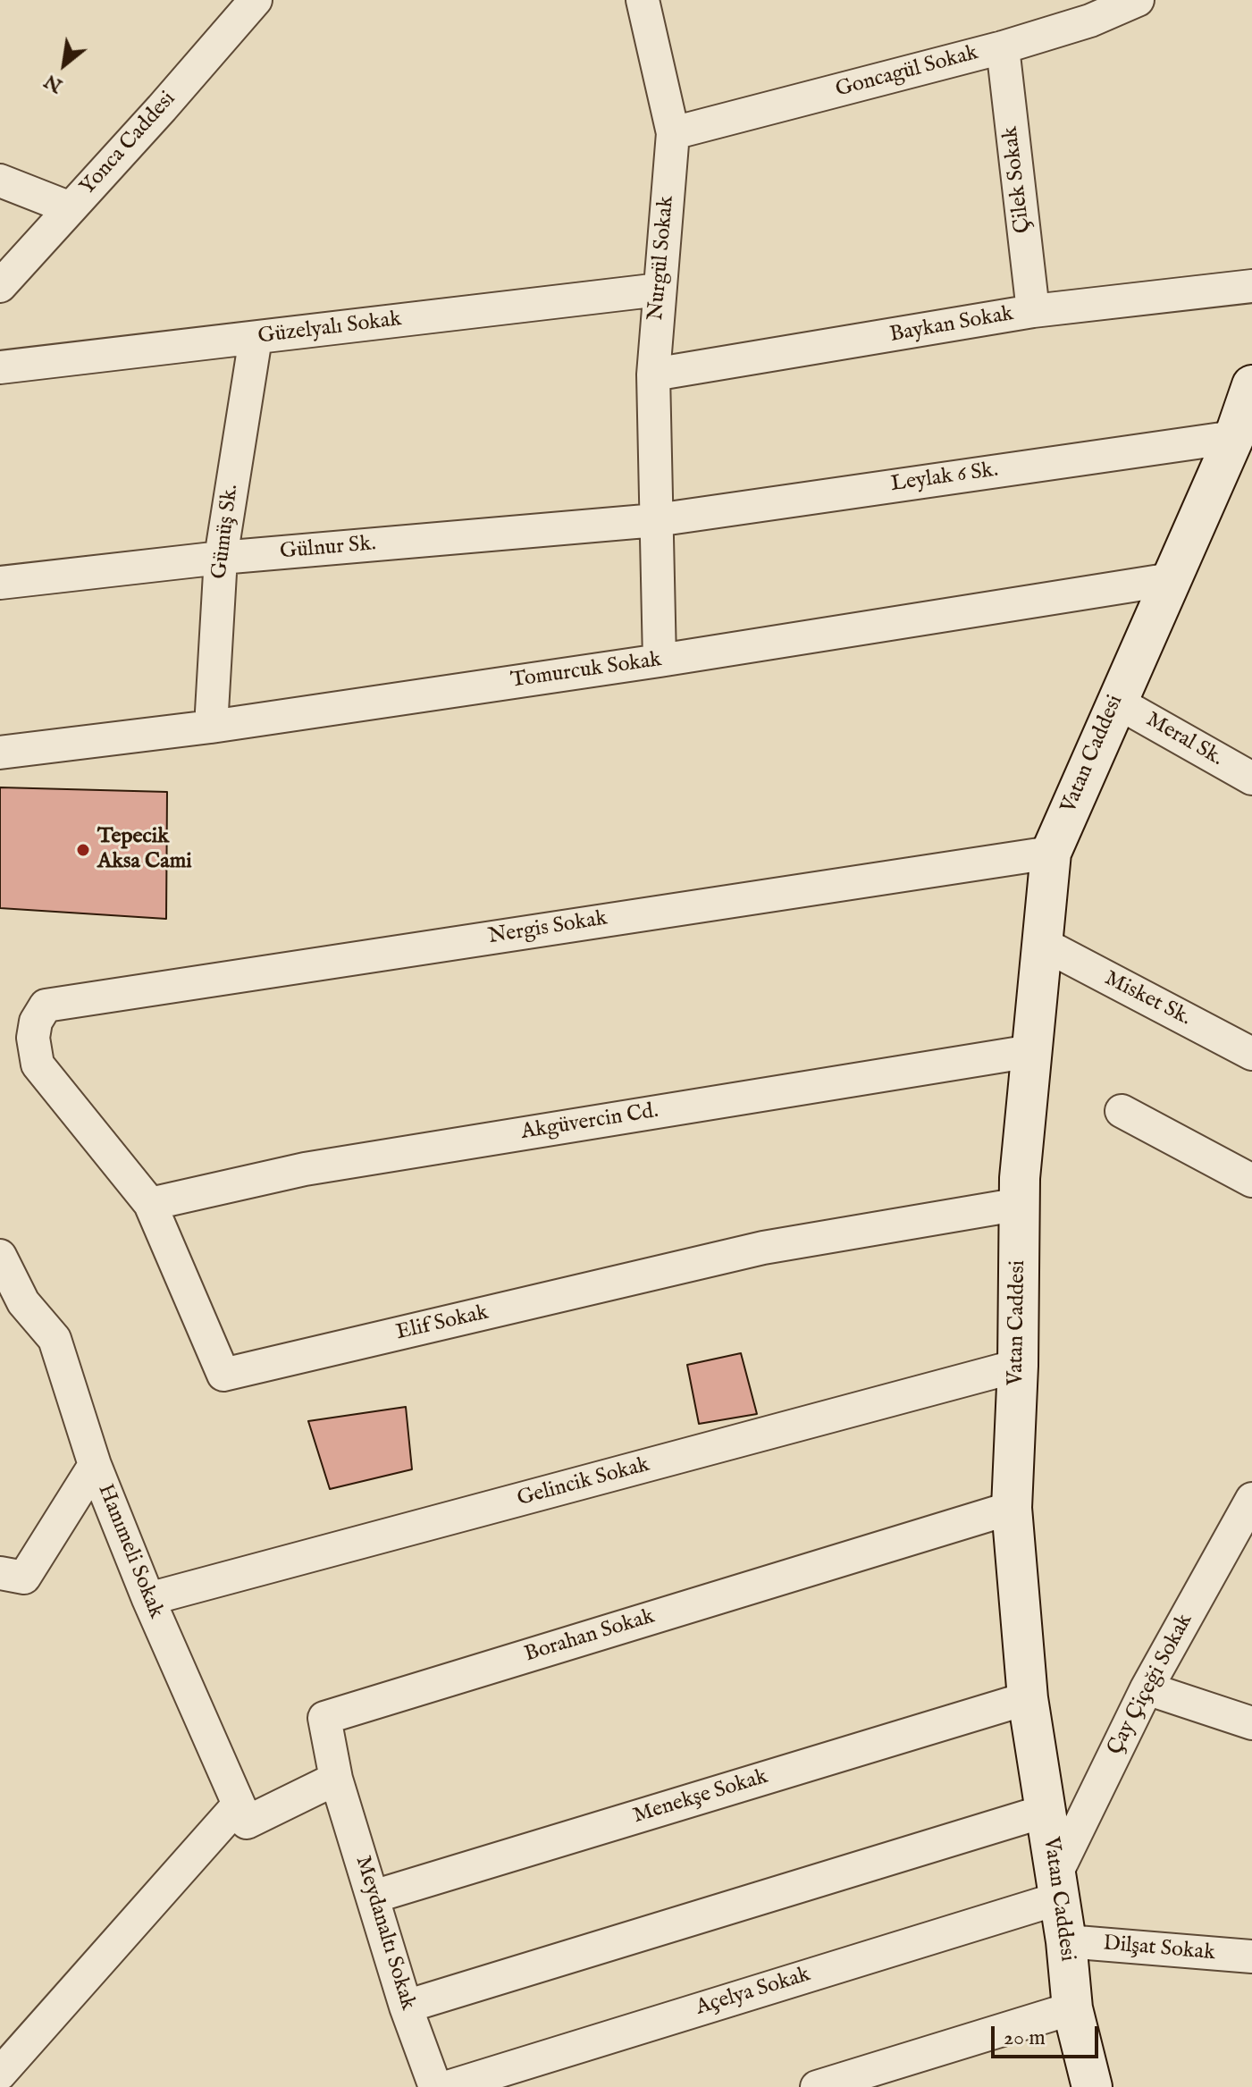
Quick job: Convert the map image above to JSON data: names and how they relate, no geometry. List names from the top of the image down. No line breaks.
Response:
{"streets":{"street":["Goncagül Sokak","Yonca Caddesi","Çilek Sokak","Nurgül Sokak","Baykan Sokak","Güzelyalı Sokak","Leylak 6 Sk.","Gümüş Sk.","Gülnur Sk.","Tomurcuk Sokak","Meral Sk.","Vatan Caddesi","Nergis Sokak","Misket Sk.","Akgüvercin Cd.","Elif Sokak","Gelincik Sokak","Hanımeli Sokak","Borahan Sokak","Çay Çiçeği Sokak","Menekşe Sokak","Meydanaltı Sokak","Dilşat Sokak","Açelya Sokak"]},"crossings":[["Goncagül Sokak","Çilek Sokak"],["Goncagül Sokak","Nurgül Sokak"],["Çilek Sokak","Baykan Sokak"],["Nurgül Sokak","Baykan Sokak"],["Nurgül Sokak","Güzelyalı Sokak"],["Nurgül Sokak","Leylak 6 Sk."],["Nurgül Sokak","Gülnur Sk."],["Nurgül Sokak","Tomurcuk Sokak"],["Güzelyalı Sokak","Gümüş Sk."],["Leylak 6 Sk.","Gülnur Sk."],["Leylak 6 Sk.","Vatan Caddesi"],["Gümüş Sk.","Gülnur Sk."],["Gümüş Sk.","Tomurcuk Sokak"],["Tomurcuk Sokak","Vatan Caddesi"],["Meral Sk.","Vatan Caddesi"],["Vatan Caddesi","Nergis Sokak"],["Vatan Caddesi","Misket Sk."],["Vatan Caddesi","Akgüvercin Cd."],["Vatan Caddesi","Elif Sokak"],["Vatan Caddesi","Gelincik Sokak"],["Vatan Caddesi","Borahan Sokak"],["Vatan Caddesi","Çay Çiçeği Sokak"],["Vatan Caddesi","Menekşe Sokak"],["Vatan Caddesi","Dilşat Sokak"],["Vatan Caddesi","Açelya Sokak"],["Nergis Sokak","Elif Sokak"],["Akgüvercin Cd.","Elif Sokak"],["Gelincik Sokak","Hanımeli Sokak"],["Borahan Sokak","Meydanaltı Sokak"],["Çay Çiçeği Sokak","Açelya Sokak"],["Menekşe Sokak","Meydanaltı Sokak"]],"places":["Tepecik Aksa Cami"],"scale_bar":"20 m","north":"bottom left"}
